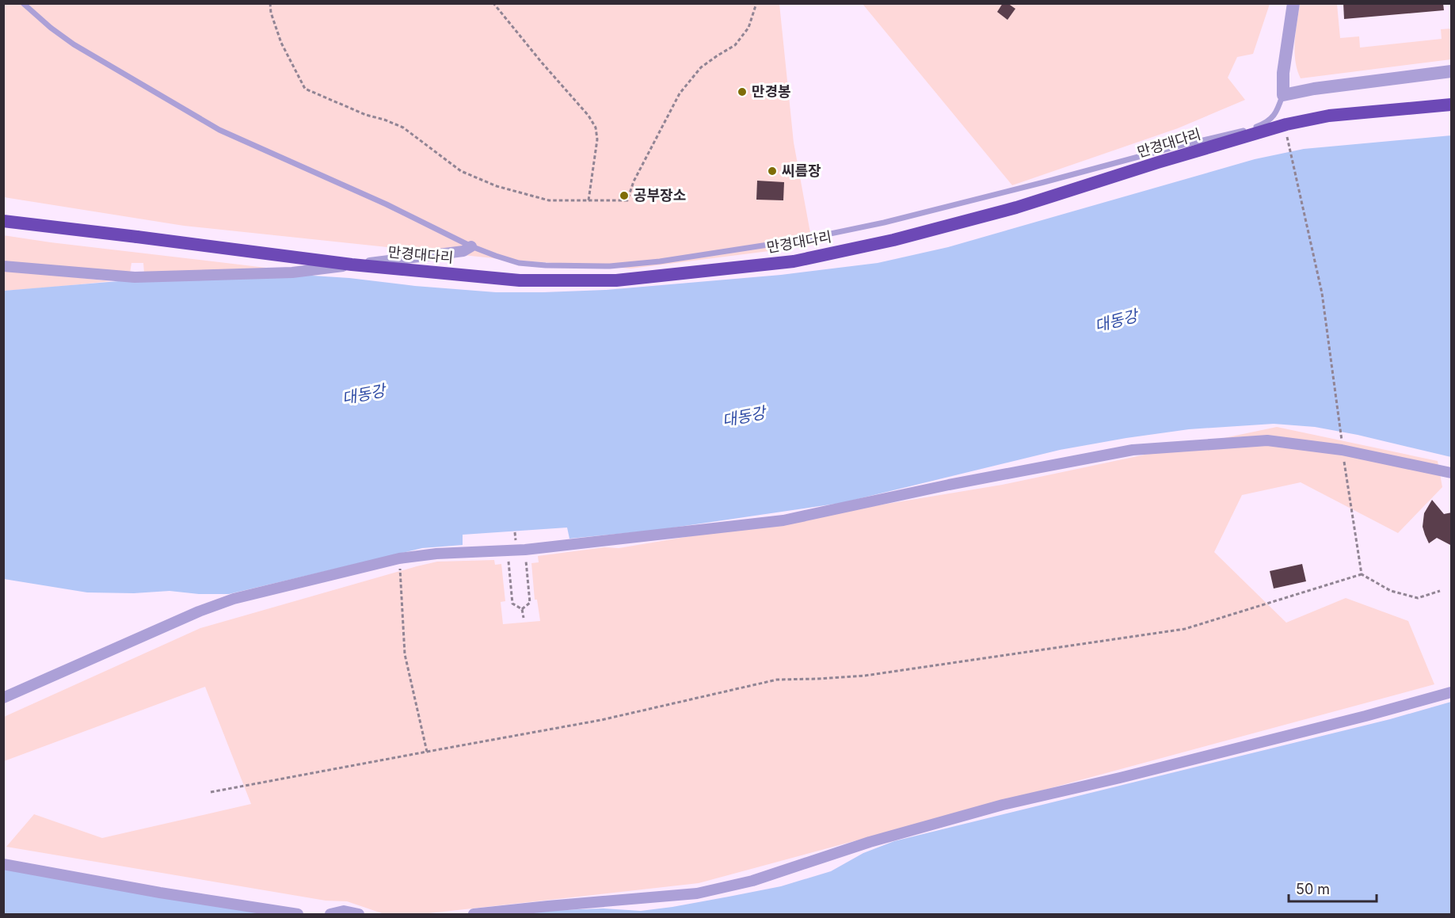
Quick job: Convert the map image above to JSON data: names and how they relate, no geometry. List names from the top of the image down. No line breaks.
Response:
{"streets":{"highway":["만경대다리"]},"water":["대동강"],"places":["만경봉","씨름장","공부장소"],"scale_bar":"50 m"}
